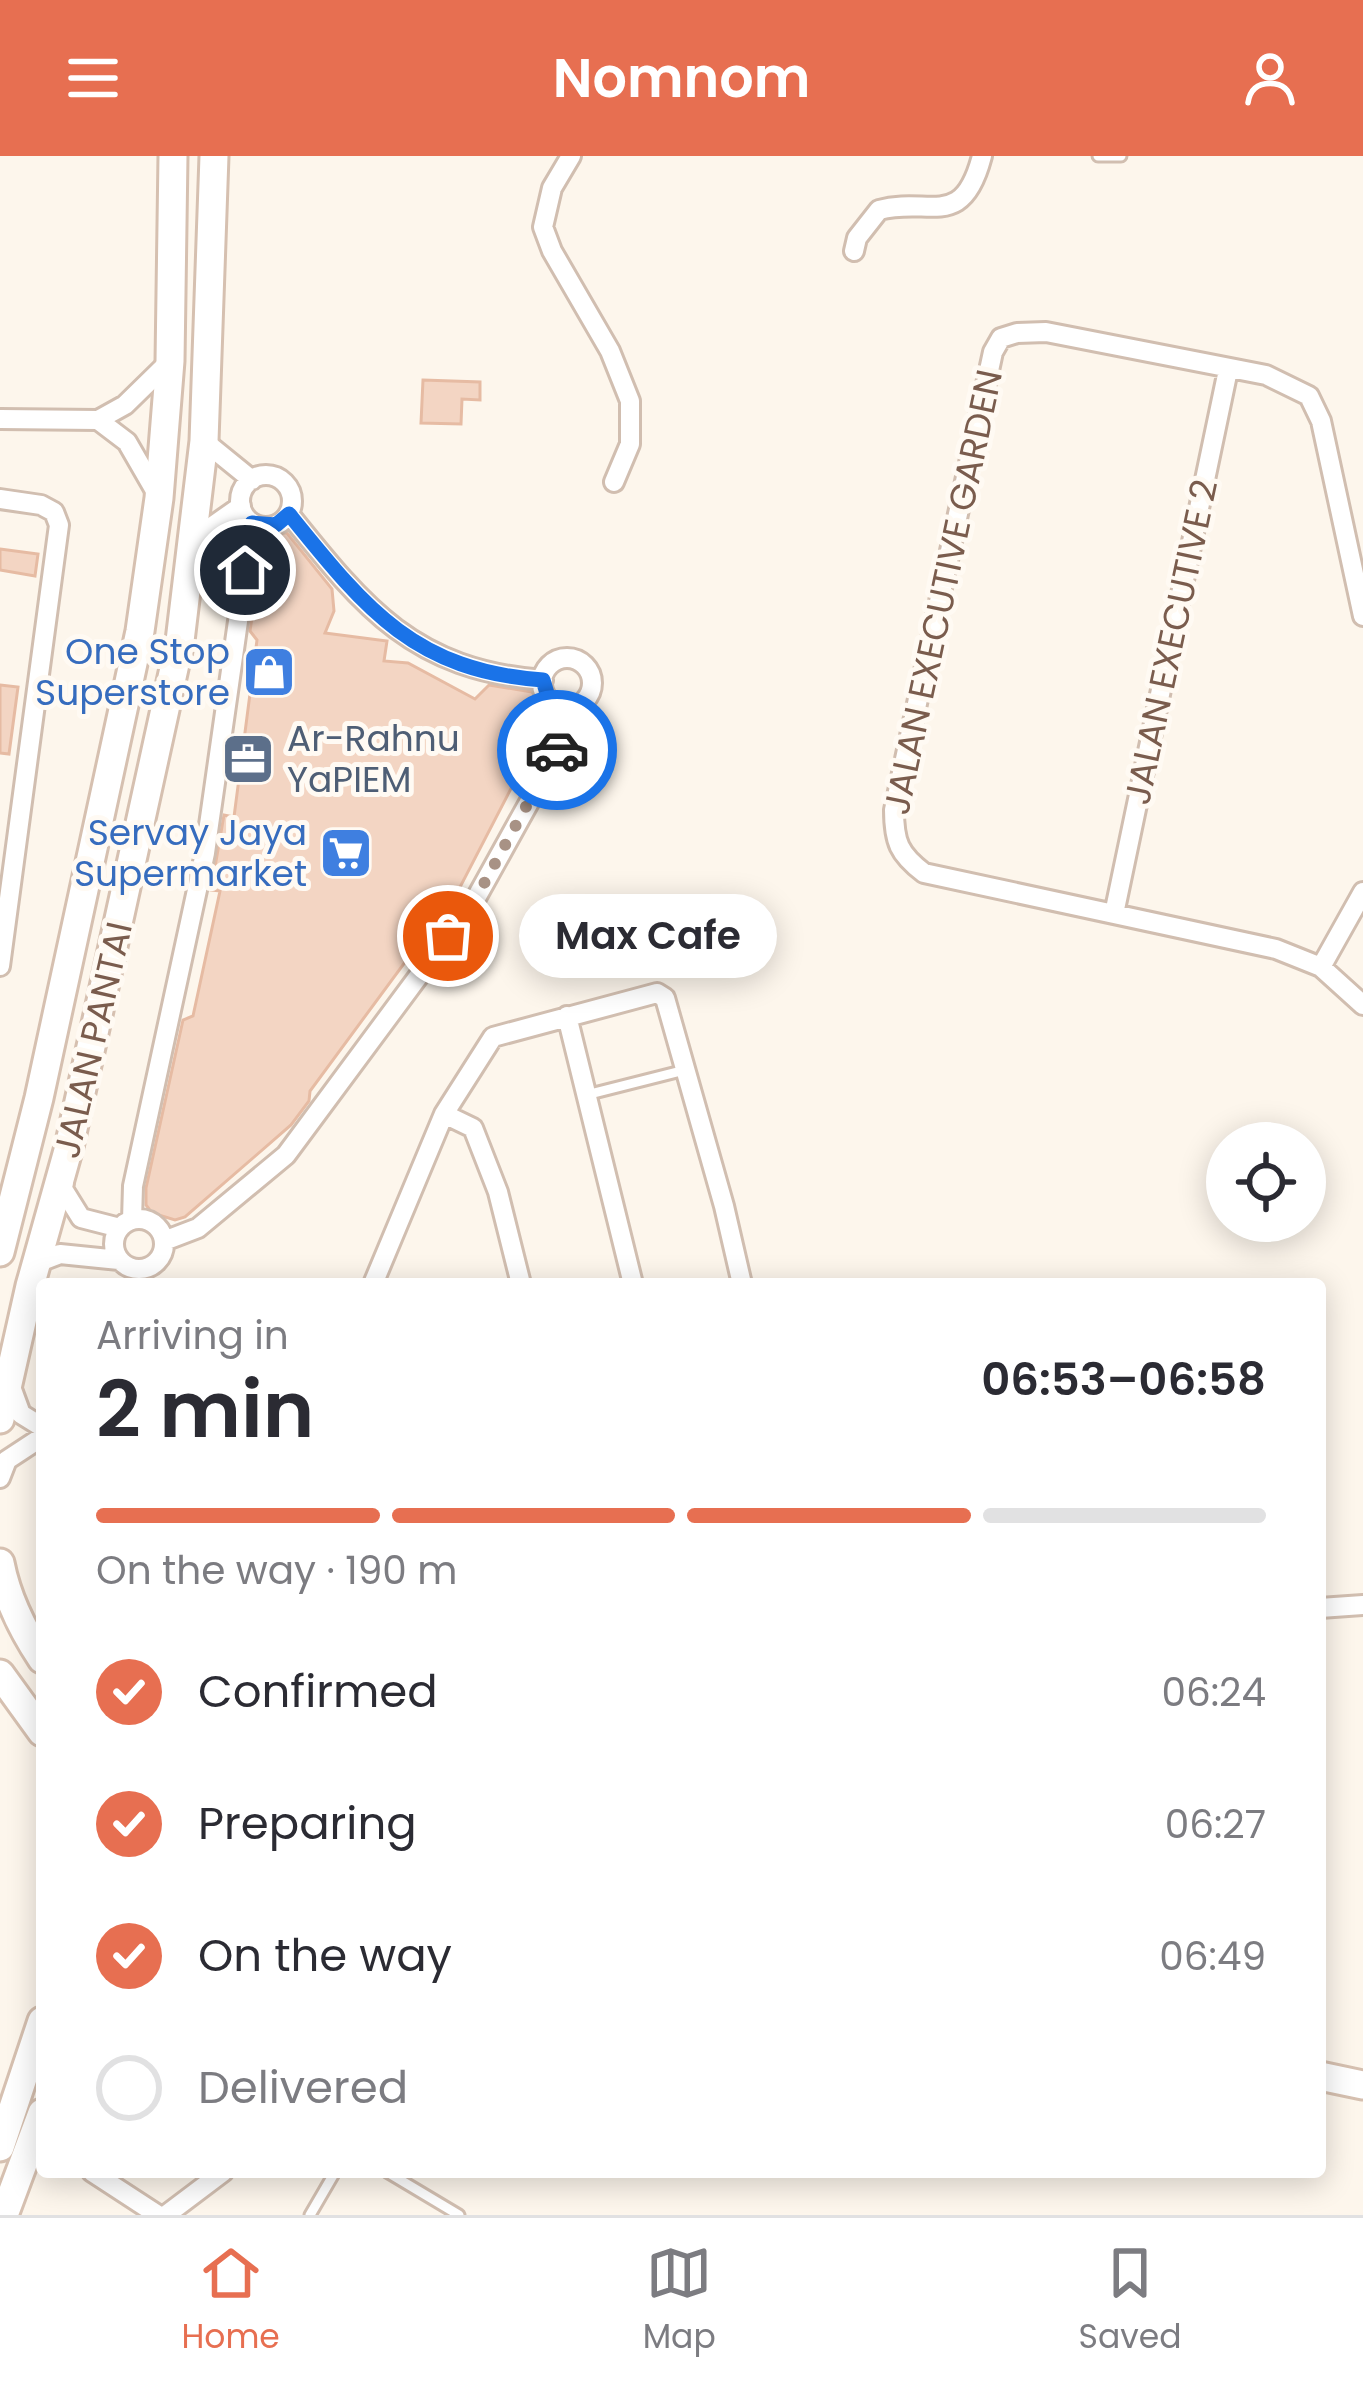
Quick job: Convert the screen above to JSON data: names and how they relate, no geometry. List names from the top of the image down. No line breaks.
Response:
{"streets":{"street":["JALAN EXECUTIVE GARDEN","JALAN EXECUTIVE 2","JALAN PANTAI"]},"crossings":[["JALAN EXECUTIVE GARDEN","JALAN EXECUTIVE 2"]],"places":{"shop":["One Stop Superstore"],"office":["Ar-Rahnu YaPIEM"],"supermarket":["Servay Jaya Supermarket"],"other":["Max Cafe"]},"page":{"header":"Nomnom","bubble":"Max Cafe","heading":["2 min","Arriving in","06:53–06:58"],"bar":"On the way · 190 m","list":[["Confirmed","06:24"],["Preparing","06:27"],["On the way","06:49"],"Delivered"],"tabs":["Home","Map","Saved"]}}
